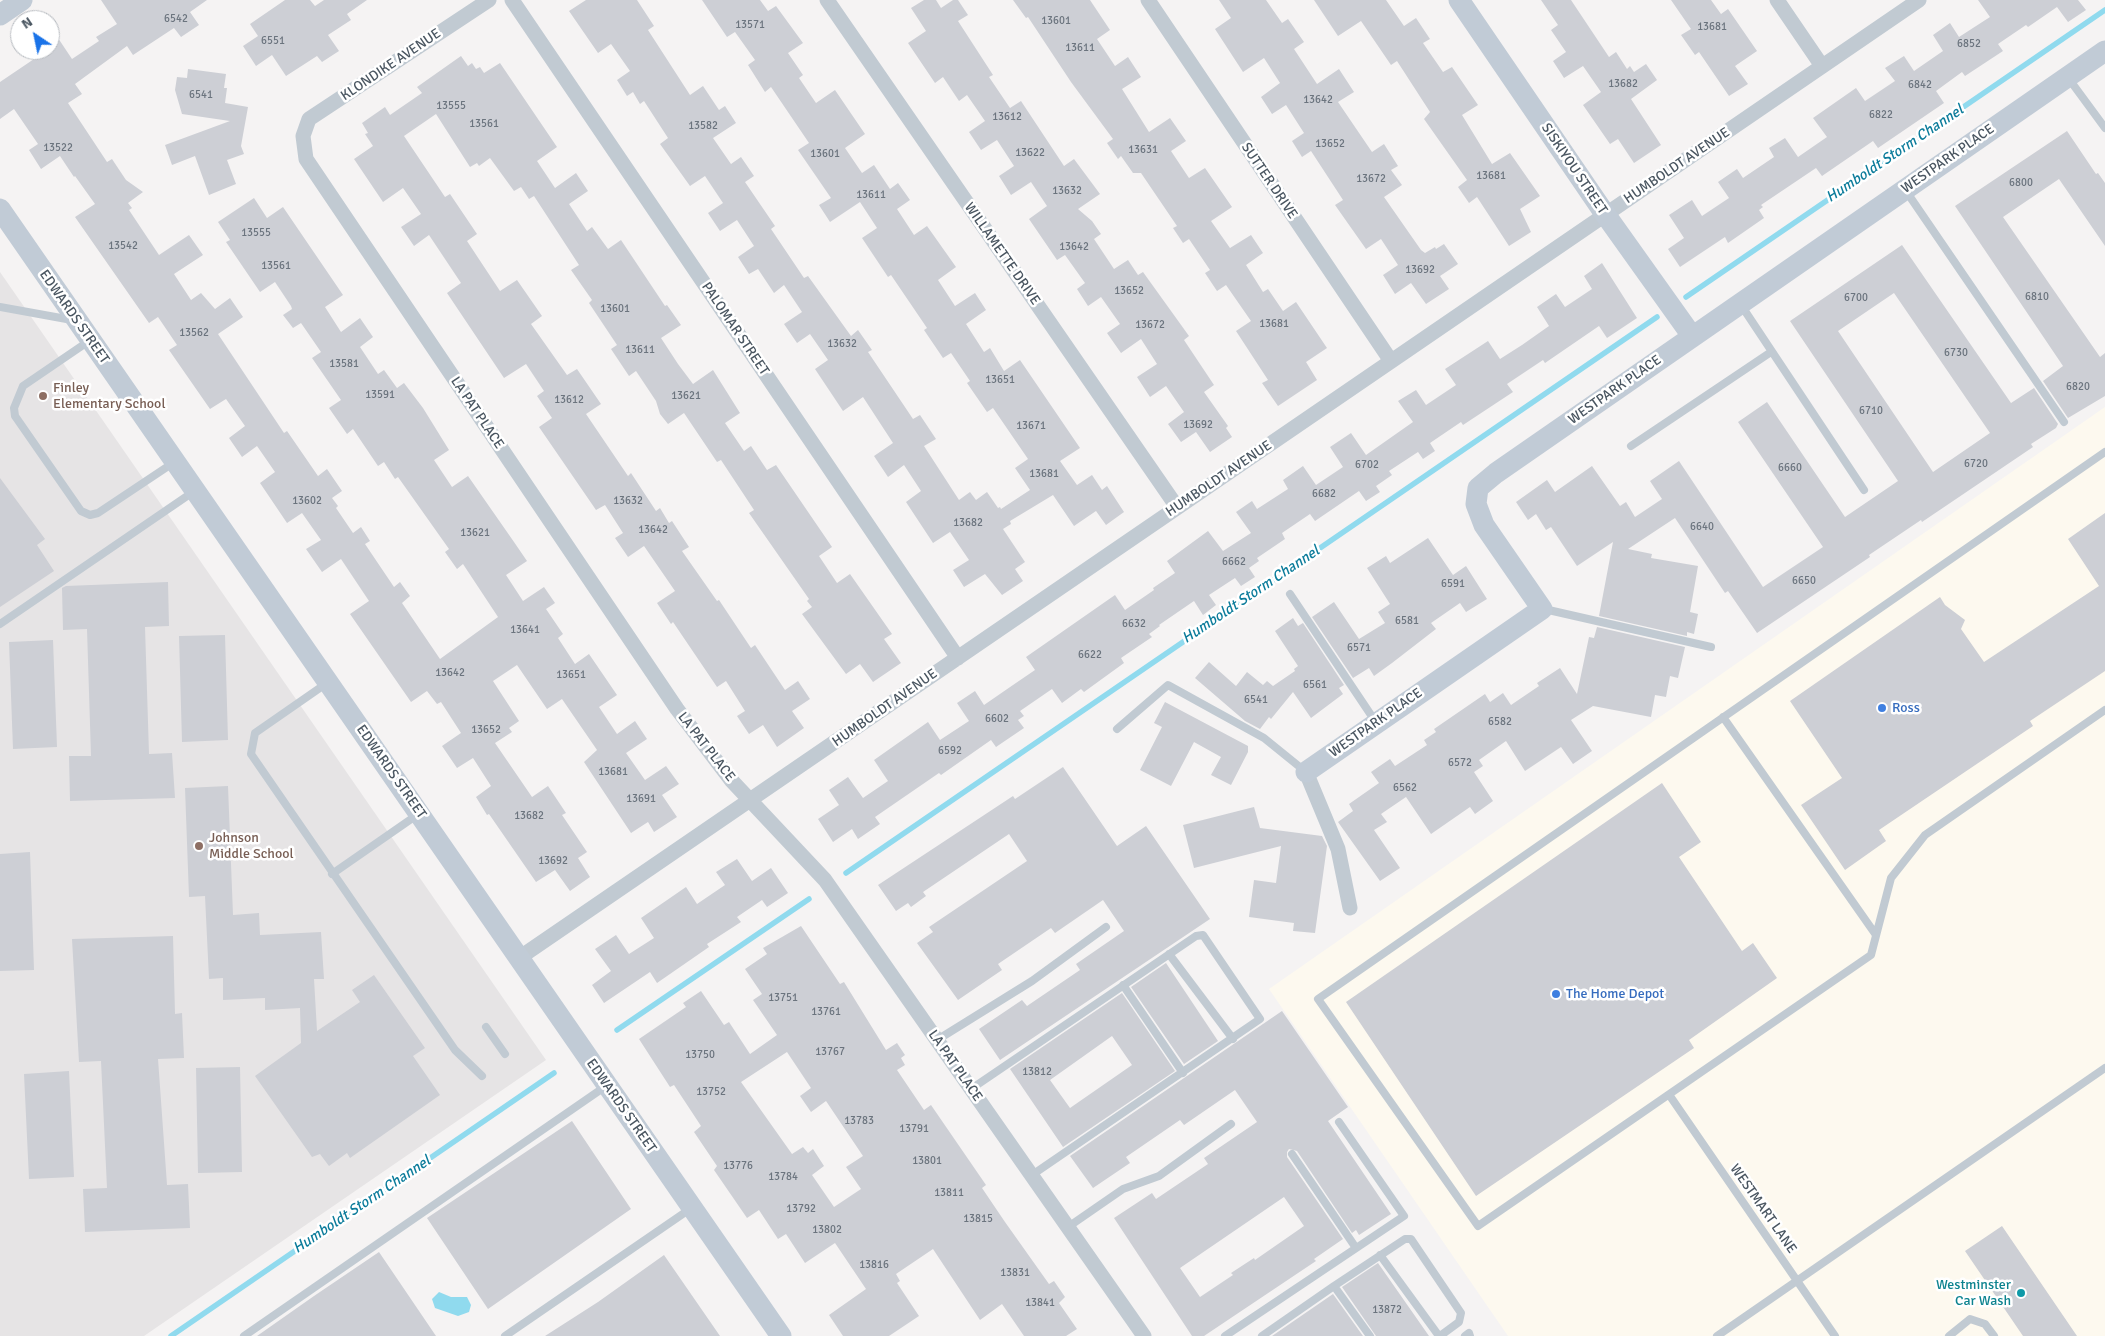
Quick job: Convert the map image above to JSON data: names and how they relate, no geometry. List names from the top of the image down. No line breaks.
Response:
{"streets":{"street":["KLONDIKE AVENUE","WESTPARK PLACE","HUMBOLDT AVENUE","SISKIYOU STREET","SUTTER DRIVE","WILLAMETTE DRIVE","EDWARDS STREET","PALOMAR STREET","LA PAT PLACE"],"lane":["WESTMART LANE"]},"crossings":[["KLONDIKE AVENUE","LA PAT PLACE"],["WESTPARK PLACE","SISKIYOU STREET"],["HUMBOLDT AVENUE","SISKIYOU STREET"],["HUMBOLDT AVENUE","SUTTER DRIVE"],["HUMBOLDT AVENUE","WILLAMETTE DRIVE"],["HUMBOLDT AVENUE","EDWARDS STREET"],["HUMBOLDT AVENUE","PALOMAR STREET"],["HUMBOLDT AVENUE","LA PAT PLACE"]],"water":["Humboldt Storm Channel"],"places":["Finley Elementary School","Ross","Johnson Middle School","The Home Depot","Westminster Car Wash"],"house_numbers":["6542","13601","13571","13681","6551","6852","13611","13682","6842","6541","13642","13555","6822","13612","13561","13582","13652","13522","13631","13622","13601","13681","13672","6800","13632","13611","13555","13542","13642","13561","13692","13652","6810","6700","13601","13681","13672","13562","13632","13611","6730","13581","13651","6820","13591","13621","13612","6710","13692","13671","6720","6702","6660","13681","6682","13602","13632","13682","6640","13642","13621","6662","6650","6591","6581","6632","13641","6571","6622","13642","13651","6561","6541","6602","6582","13652","6592","6572","13681","6562","13691","13682","13692","13751","13761","13767","13750","13812","13752","13783","13791","13801","13776","13784","13811","13792","13815","13802","13816","13831","13841","13872"],"north":"top left"}
